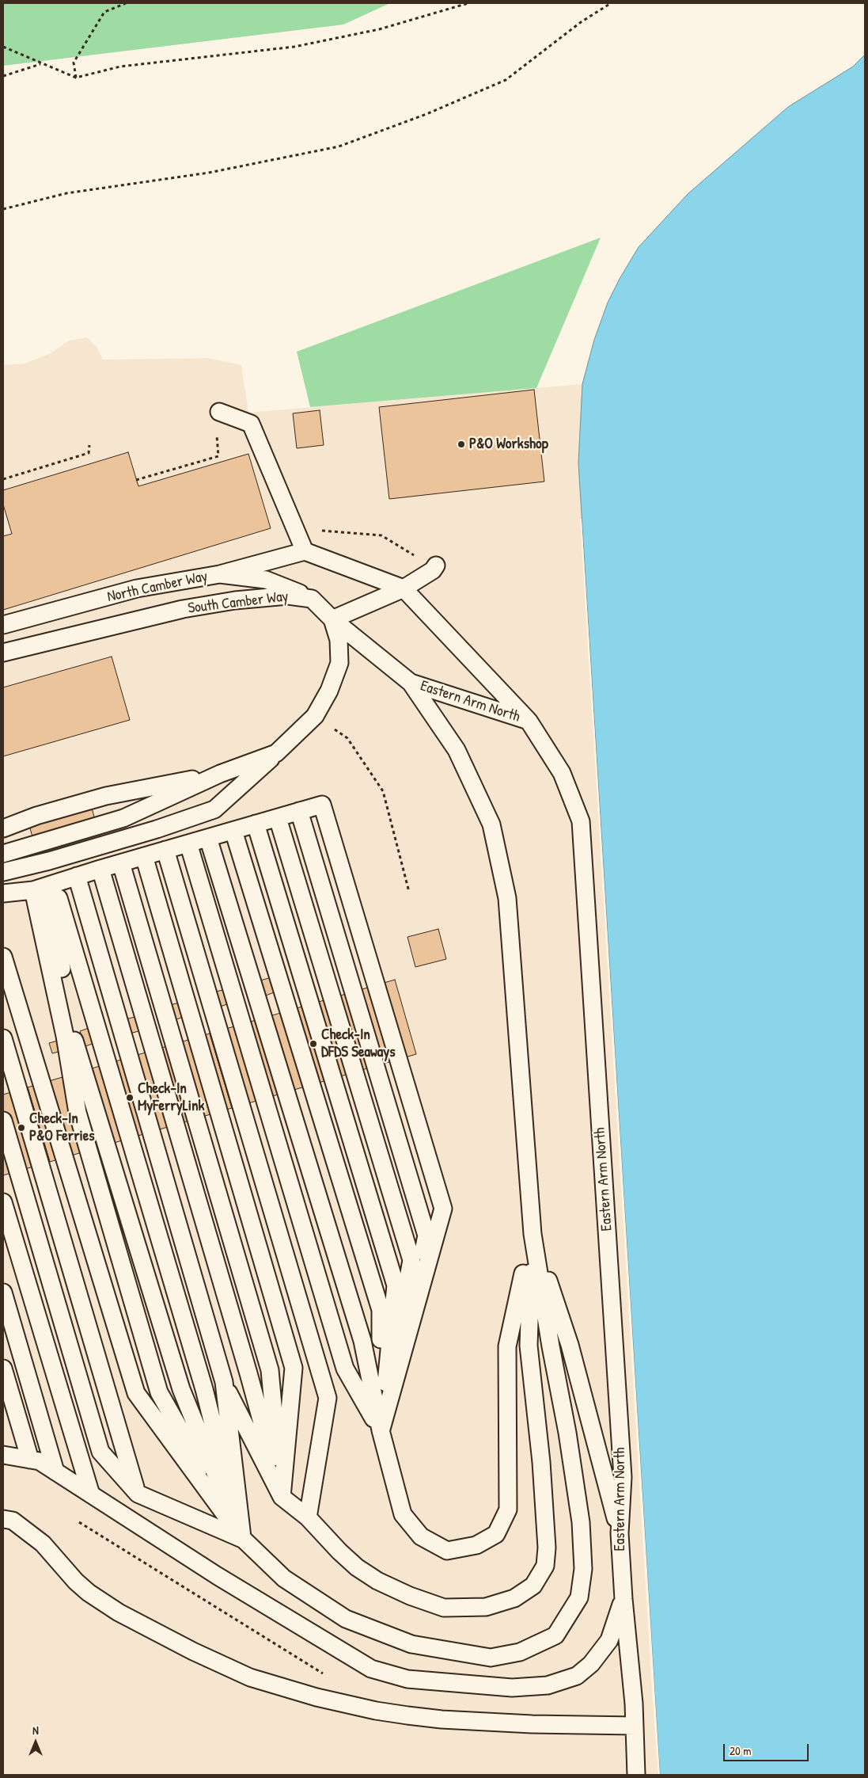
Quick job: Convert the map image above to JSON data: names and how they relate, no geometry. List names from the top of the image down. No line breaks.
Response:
{"streets":{"lane":["North Camber Way","South Camber Way","Eastern Arm North"]},"crossings":[["North Camber Way","South Camber Way"]],"places":["P&O Workshop","Check-In DFDS Seaways","Check-In MyFerryLink","Check-In P&O Ferries"],"scale_bar":"20 m","north":"top"}
